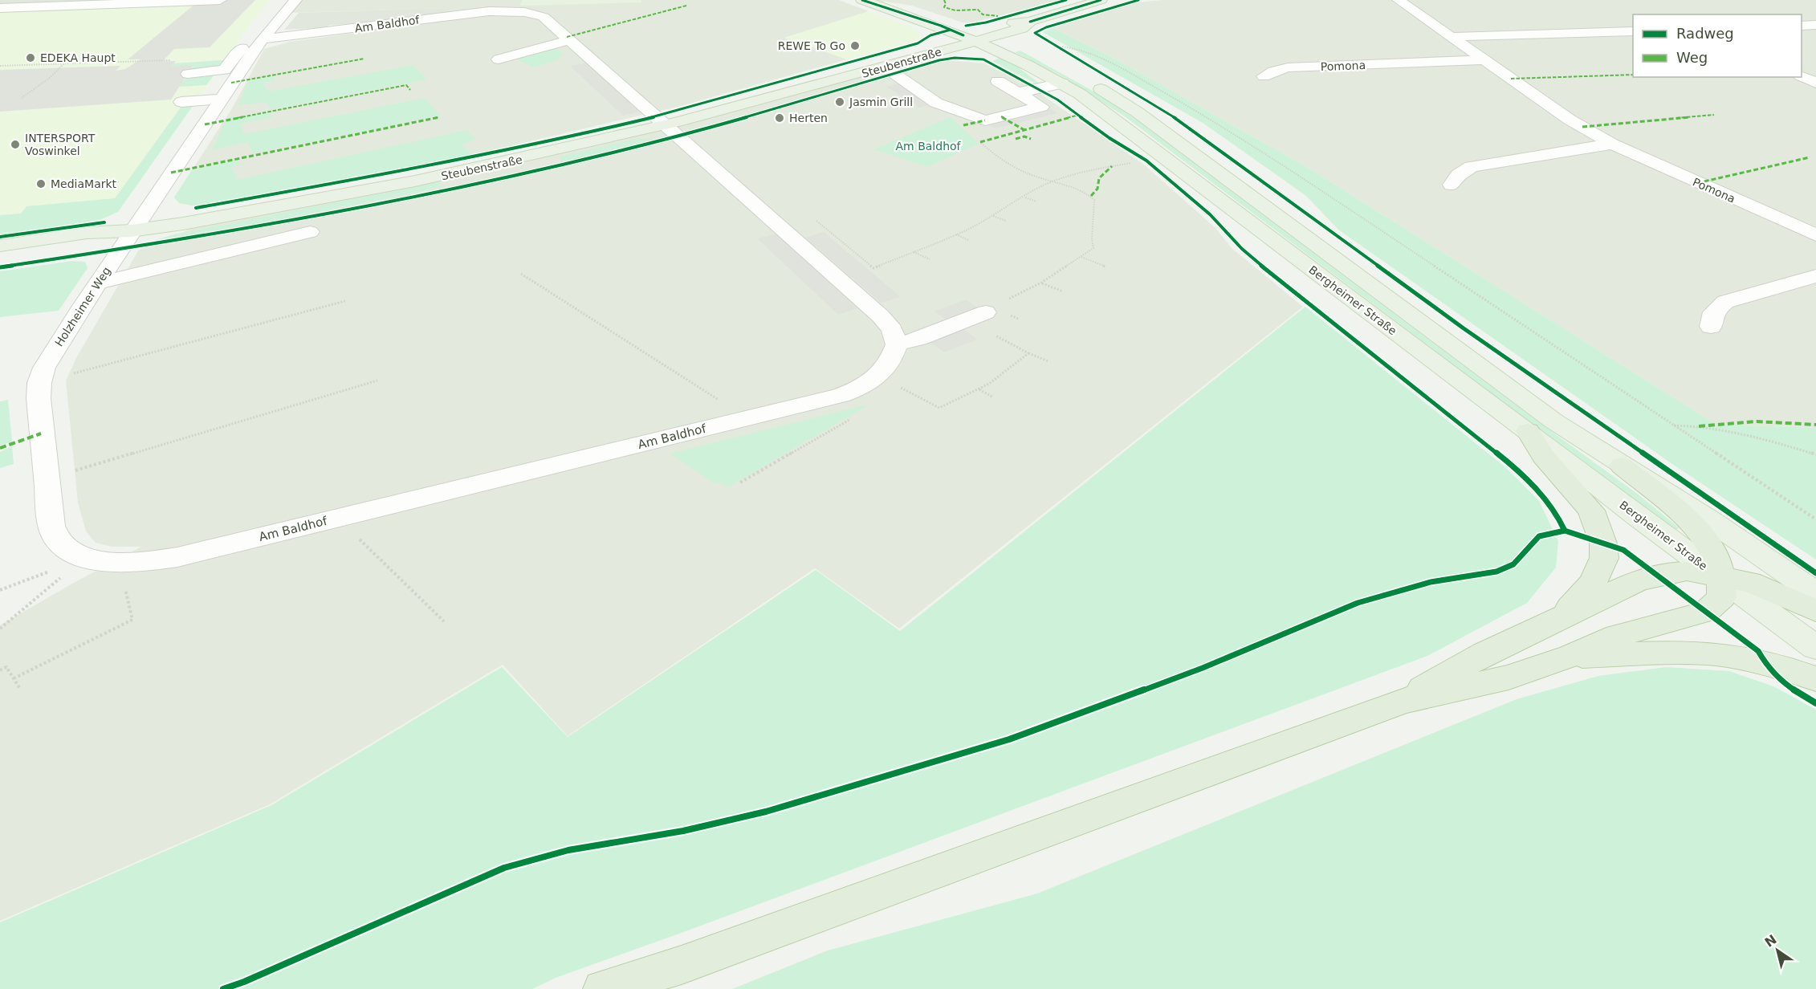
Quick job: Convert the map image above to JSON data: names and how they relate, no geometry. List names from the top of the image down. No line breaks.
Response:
{"streets":{"main road":["Steubenstraße","Bergheimer Straße"],"street":["Am Baldhof","Pomona","Holzheimer Weg"]},"crossings":[["Am Baldhof","Steubenstraße"],["Am Baldhof","Holzheimer Weg"],["Steubenstraße","Bergheimer Straße"],["Steubenstraße","Holzheimer Weg"]],"parks":["Am Baldhof"],"places":["REWE To Go","EDEKA Haupt","Jasmin Grill","Herten","INTERSPORT Voswinkel","MediaMarkt"],"legend":["Radweg","Weg"],"north":"top left"}
